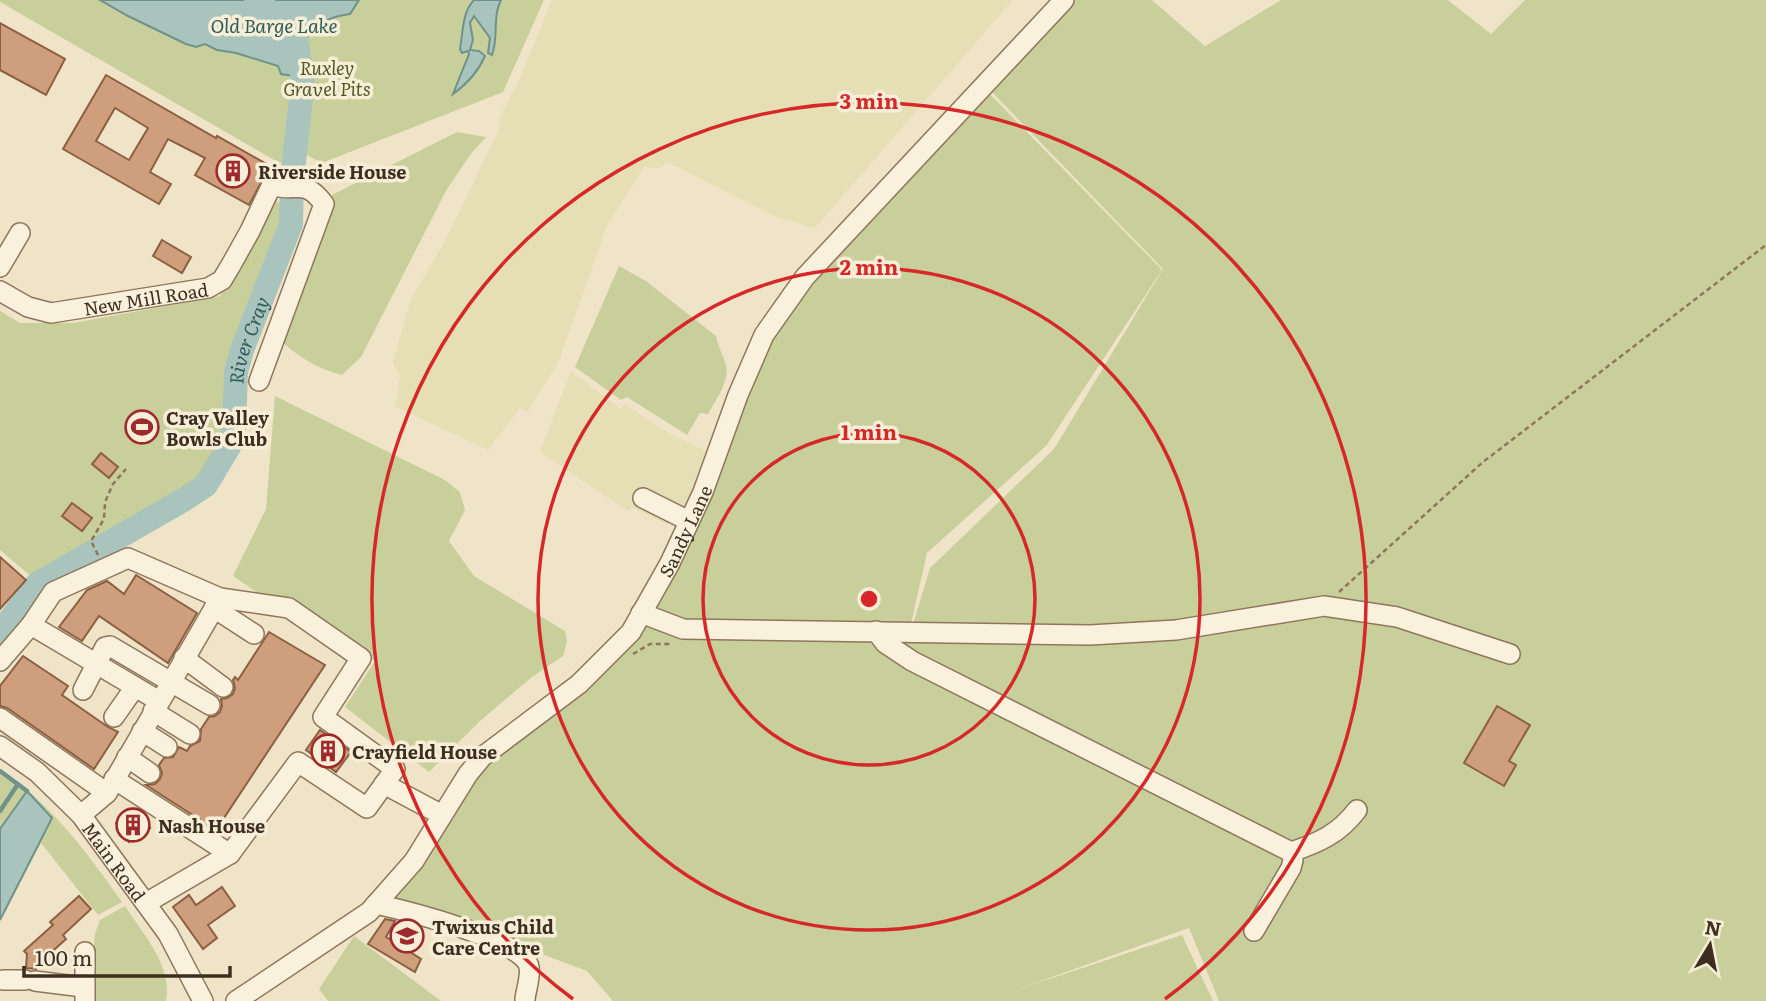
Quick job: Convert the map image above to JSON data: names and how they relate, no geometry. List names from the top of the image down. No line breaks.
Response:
{"streets":{"street":["New Mill Road","Sandy Lane","Main Road"]},"water":["Old Barge Lake","River Cray"],"parks":["Ruxley Gravel Pits"],"places":{"building":["Riverside House","Crayfield House","Nash House"],"sports":["Cray Valley Bowls Club"],"school or university":["Twixus Child Care Centre"]},"scale_bar":"100 m","north":"top","rings":["3 min","2 min","1 min"]}
